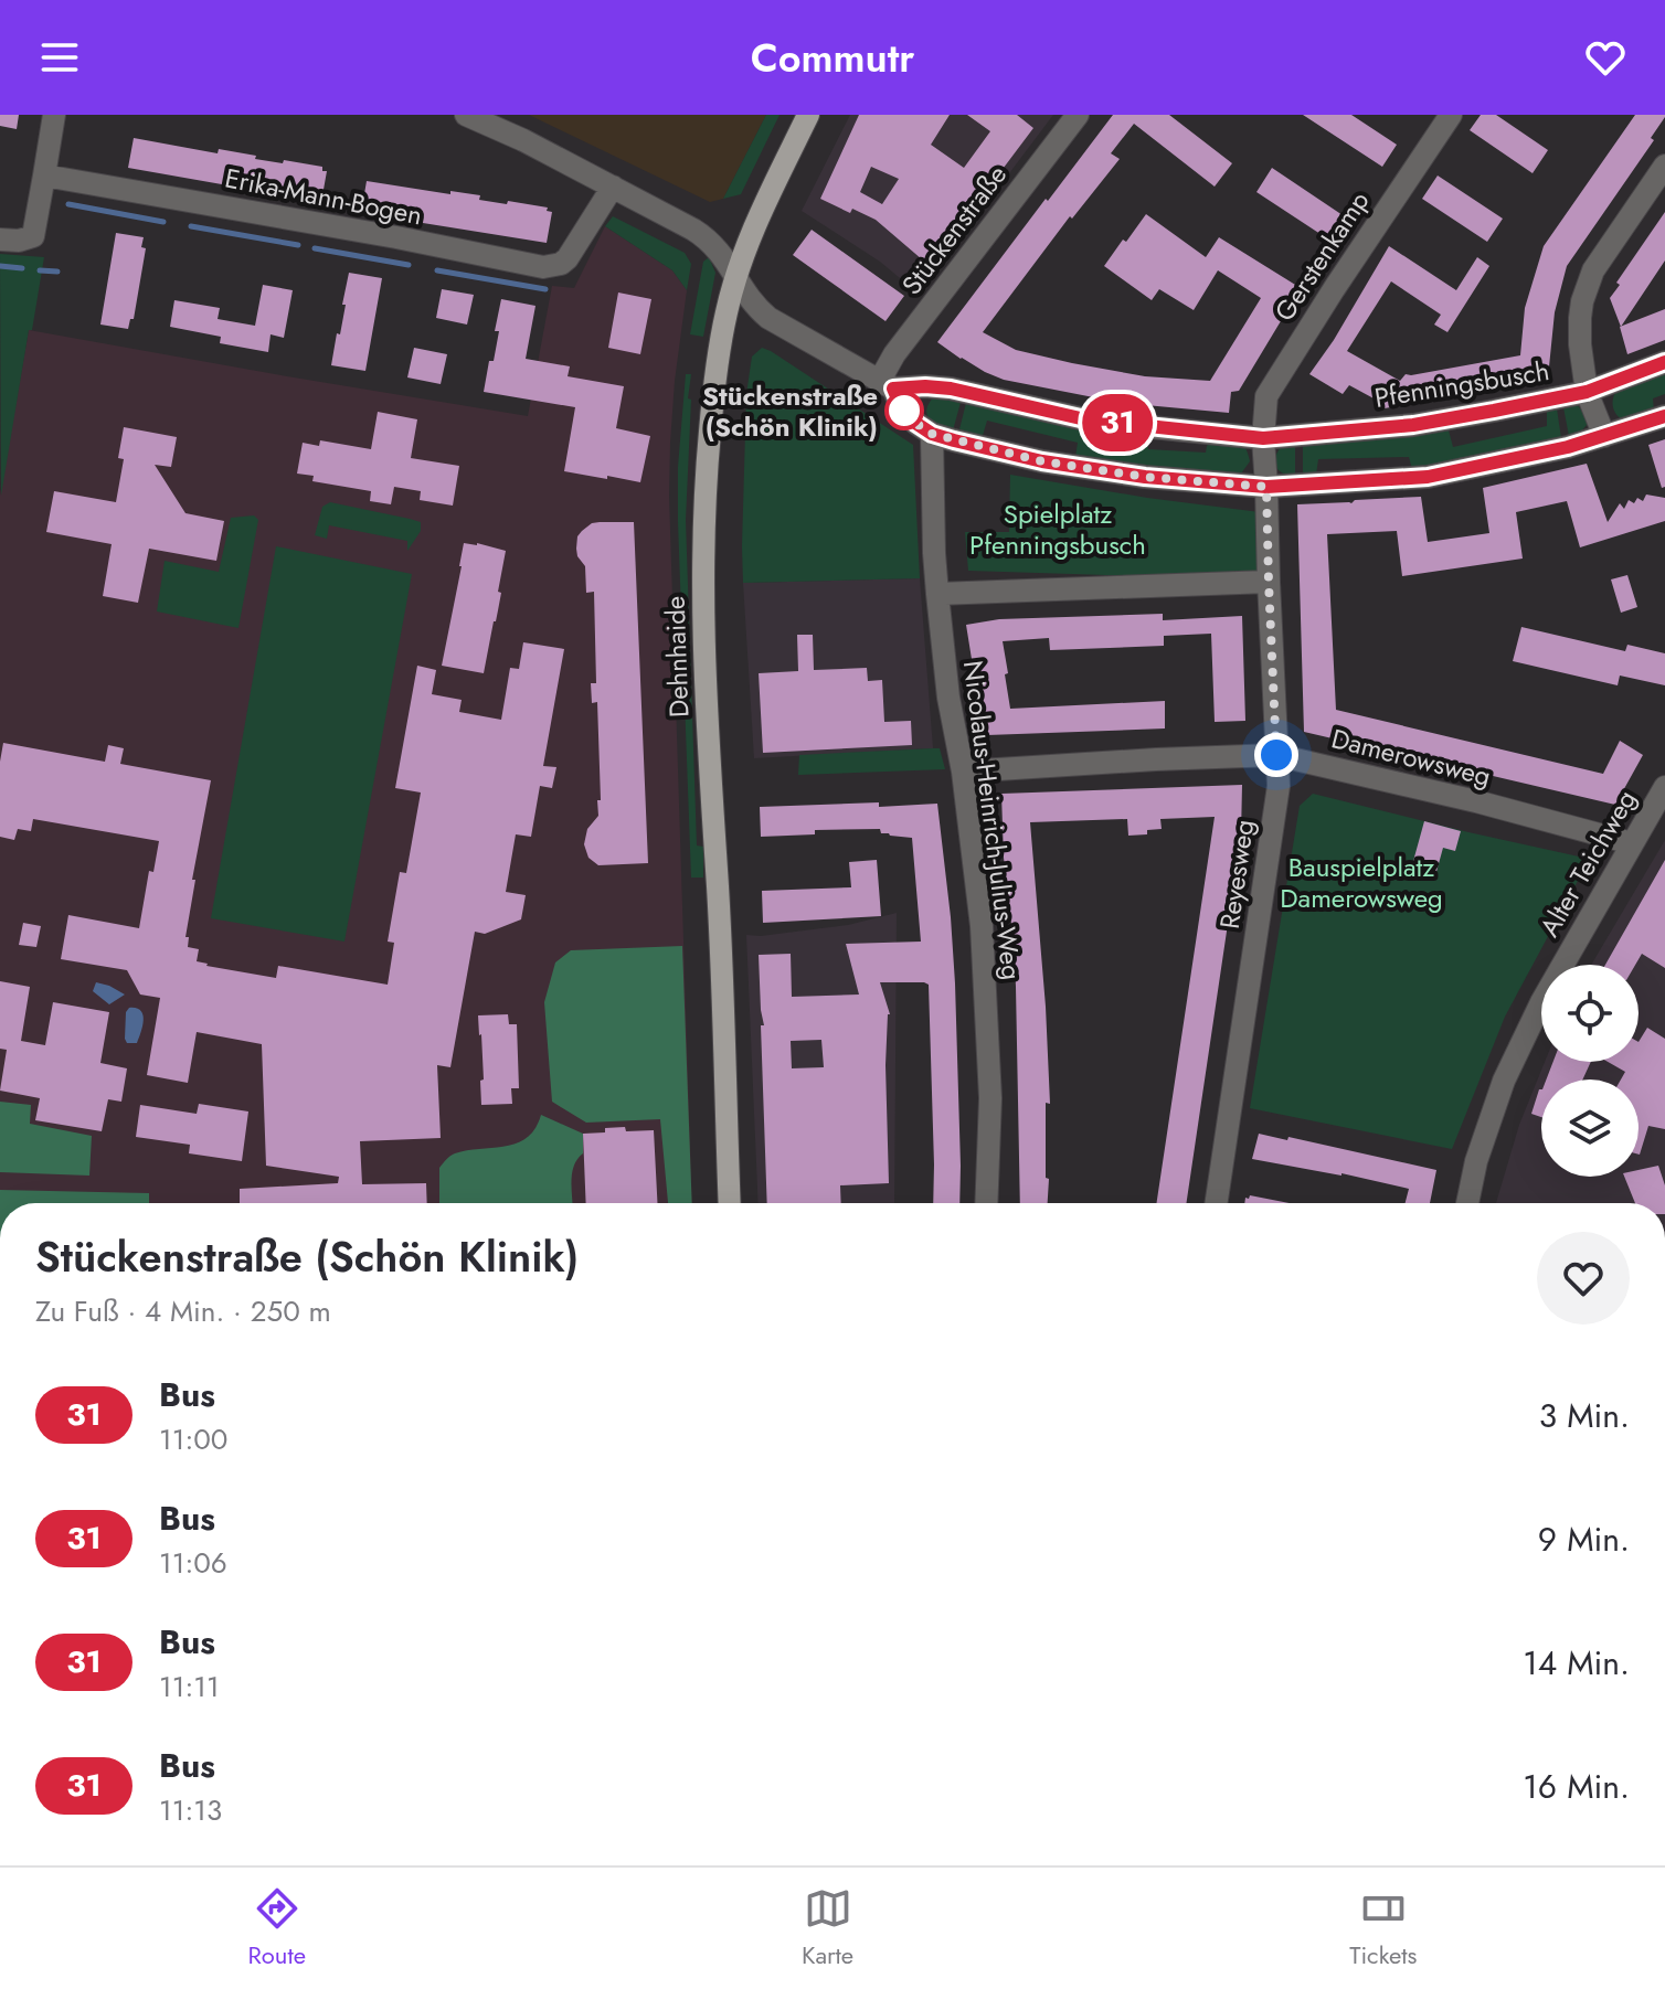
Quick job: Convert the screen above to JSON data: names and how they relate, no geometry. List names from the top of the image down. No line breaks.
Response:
{"streets":{"main road":["Dehnhaide"],"street":["Erika-Mann-Bogen","Stückenstraße","Gerstenkamp","Pfenningsbusch","Damerowsweg","Nicolaus-Heinrich-Julius-Weg","Alter Teichweg","Reyesweg"]},"crossings":[["Stückenstraße","Pfenningsbusch"],["Gerstenkamp","Pfenningsbusch"],["Damerowsweg","Nicolaus-Heinrich-Julius-Weg"],["Damerowsweg","Alter Teichweg"],["Damerowsweg","Reyesweg"]],"parks":["Spielplatz Pfenningsbusch","Bauspielplatz Damerowsweg"],"places":["Stückenstraße (Schön Klinik)"],"lines":["bus line 31"],"page":{"header":"Commutr","on_map":"31","heading":["Stückenstraße (Schön Klinik)","Zu Fuß · 4 Min. · 250 m"],"list":[{"mark":"31","name":"Bus","note":"11:00","value":"3 Min."},{"mark":"31","name":"Bus","note":"11:06","value":"9 Min."},{"mark":"31","name":"Bus","note":"11:11","value":"14 Min."},{"mark":"31","name":"Bus","note":"11:13","value":"16 Min."}],"tabs":["Route","Karte","Tickets"]}}
